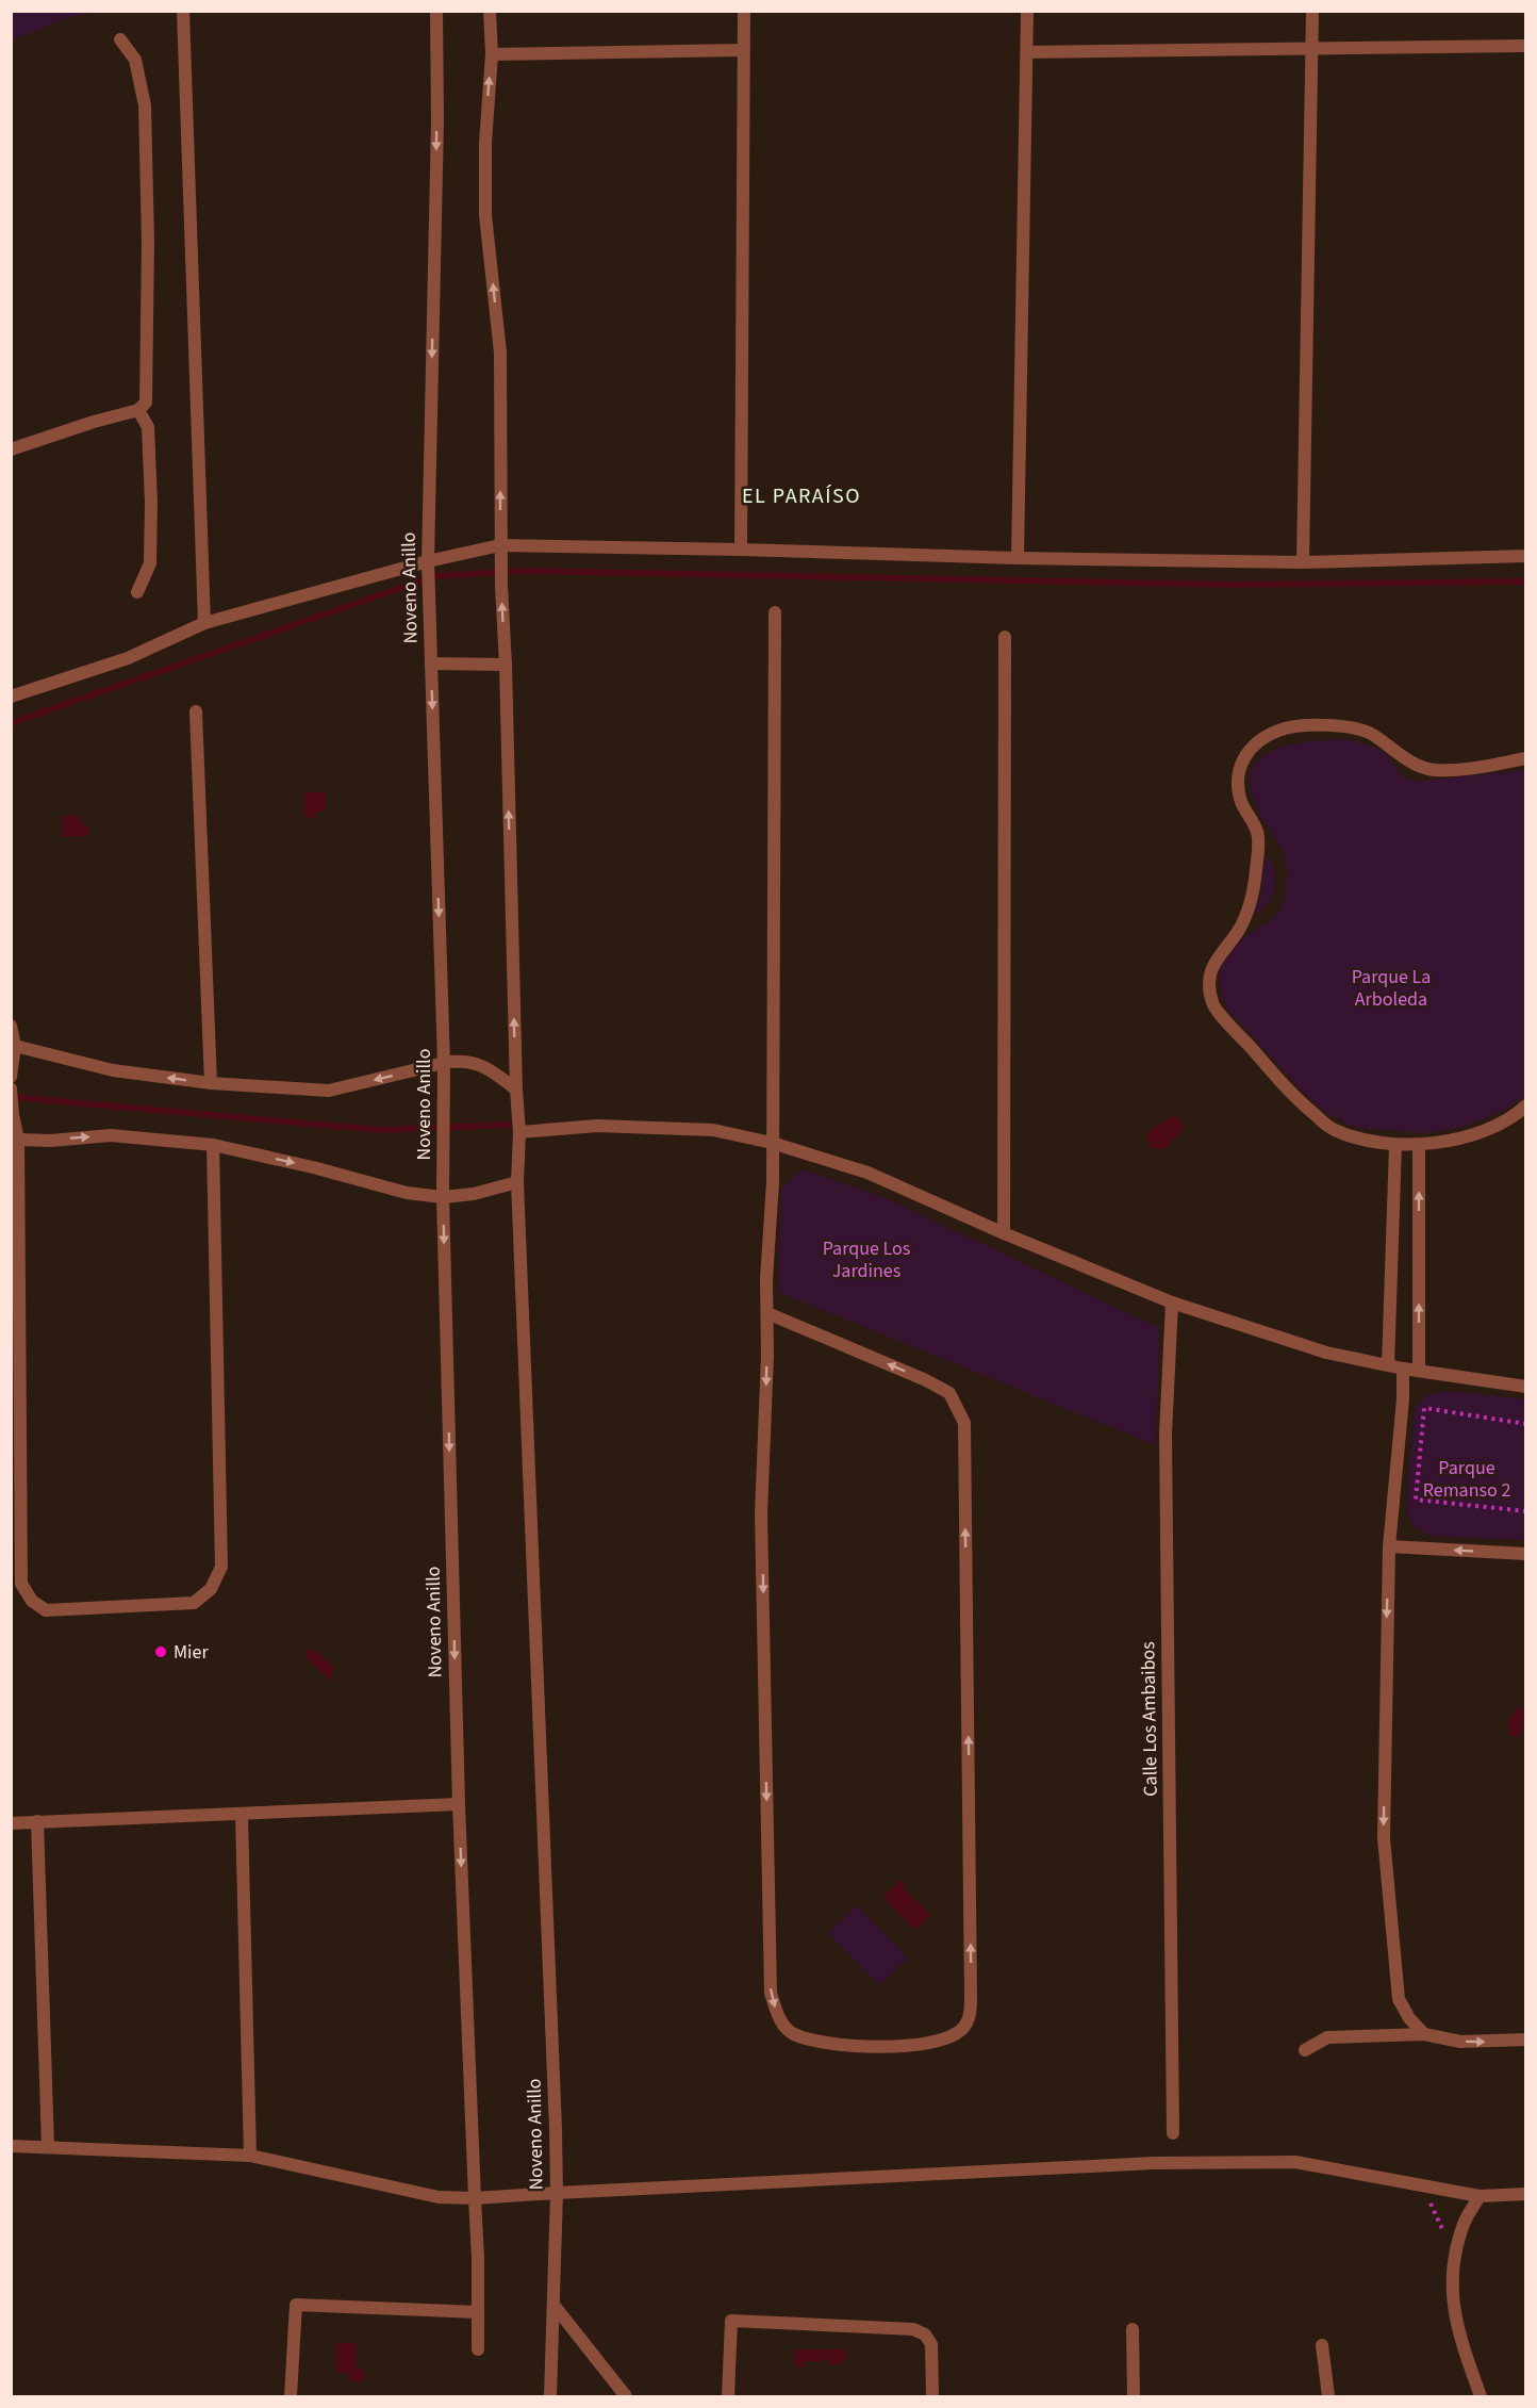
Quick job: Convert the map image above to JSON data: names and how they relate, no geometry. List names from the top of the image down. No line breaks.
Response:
{"streets":{"street":["Noveno Anillo","Calle Los Ambaibos"]},"districts":["EL PARAÍSO"],"parks":["Parque La Arboleda","Parque Los Jardines","Parque Remanso 2"],"places":["Mier"]}
